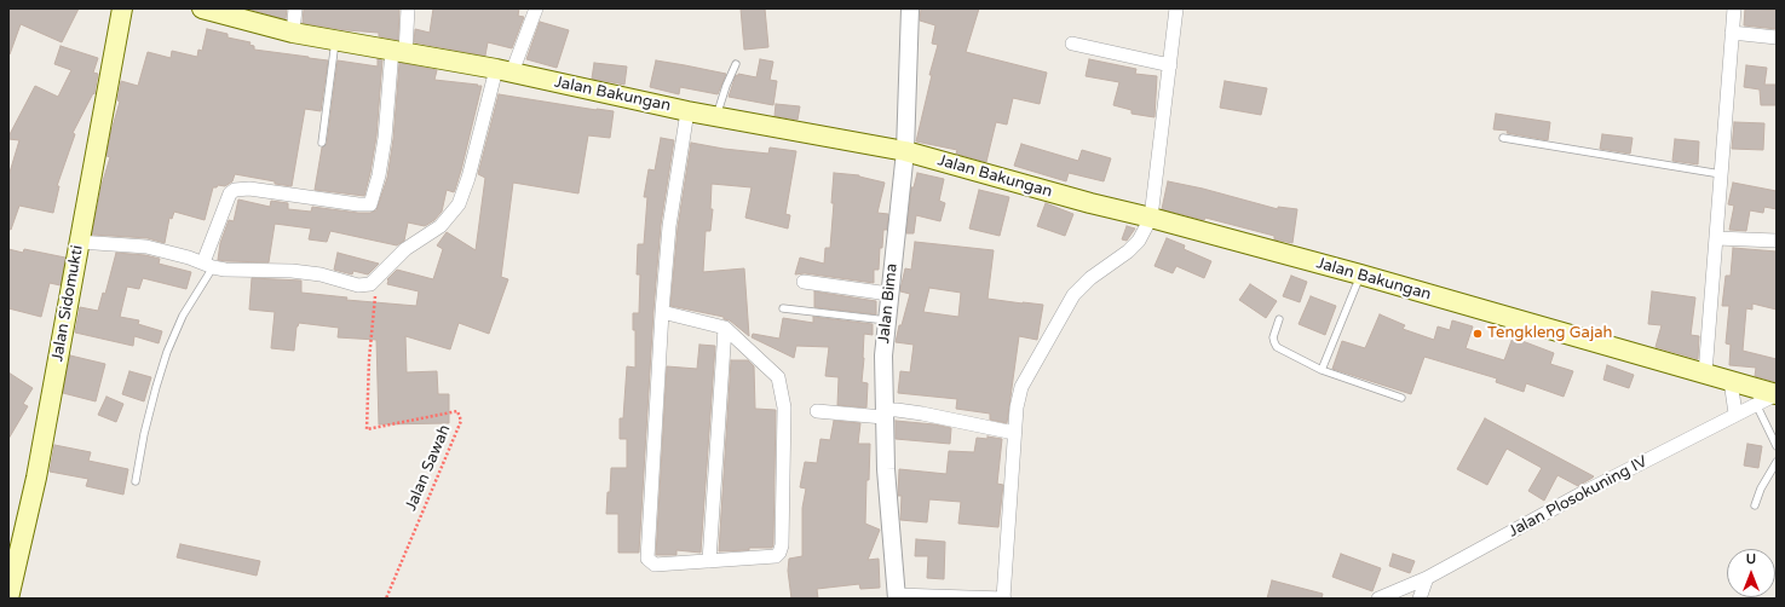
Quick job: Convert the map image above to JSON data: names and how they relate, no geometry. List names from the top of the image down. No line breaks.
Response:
{"streets":{"main road":["Jalan Bakungan","Jalan Sidomukti"],"street":["Jalan Bima","Jalan Plosokuning IV"],"path":["Jalan Sawah"]},"crossings":[["Jalan Bakungan","Jalan Bima"],["Jalan Bakungan","Jalan Plosokuning IV"]],"places":["Tengkleng Gajah"],"north":"top"}
